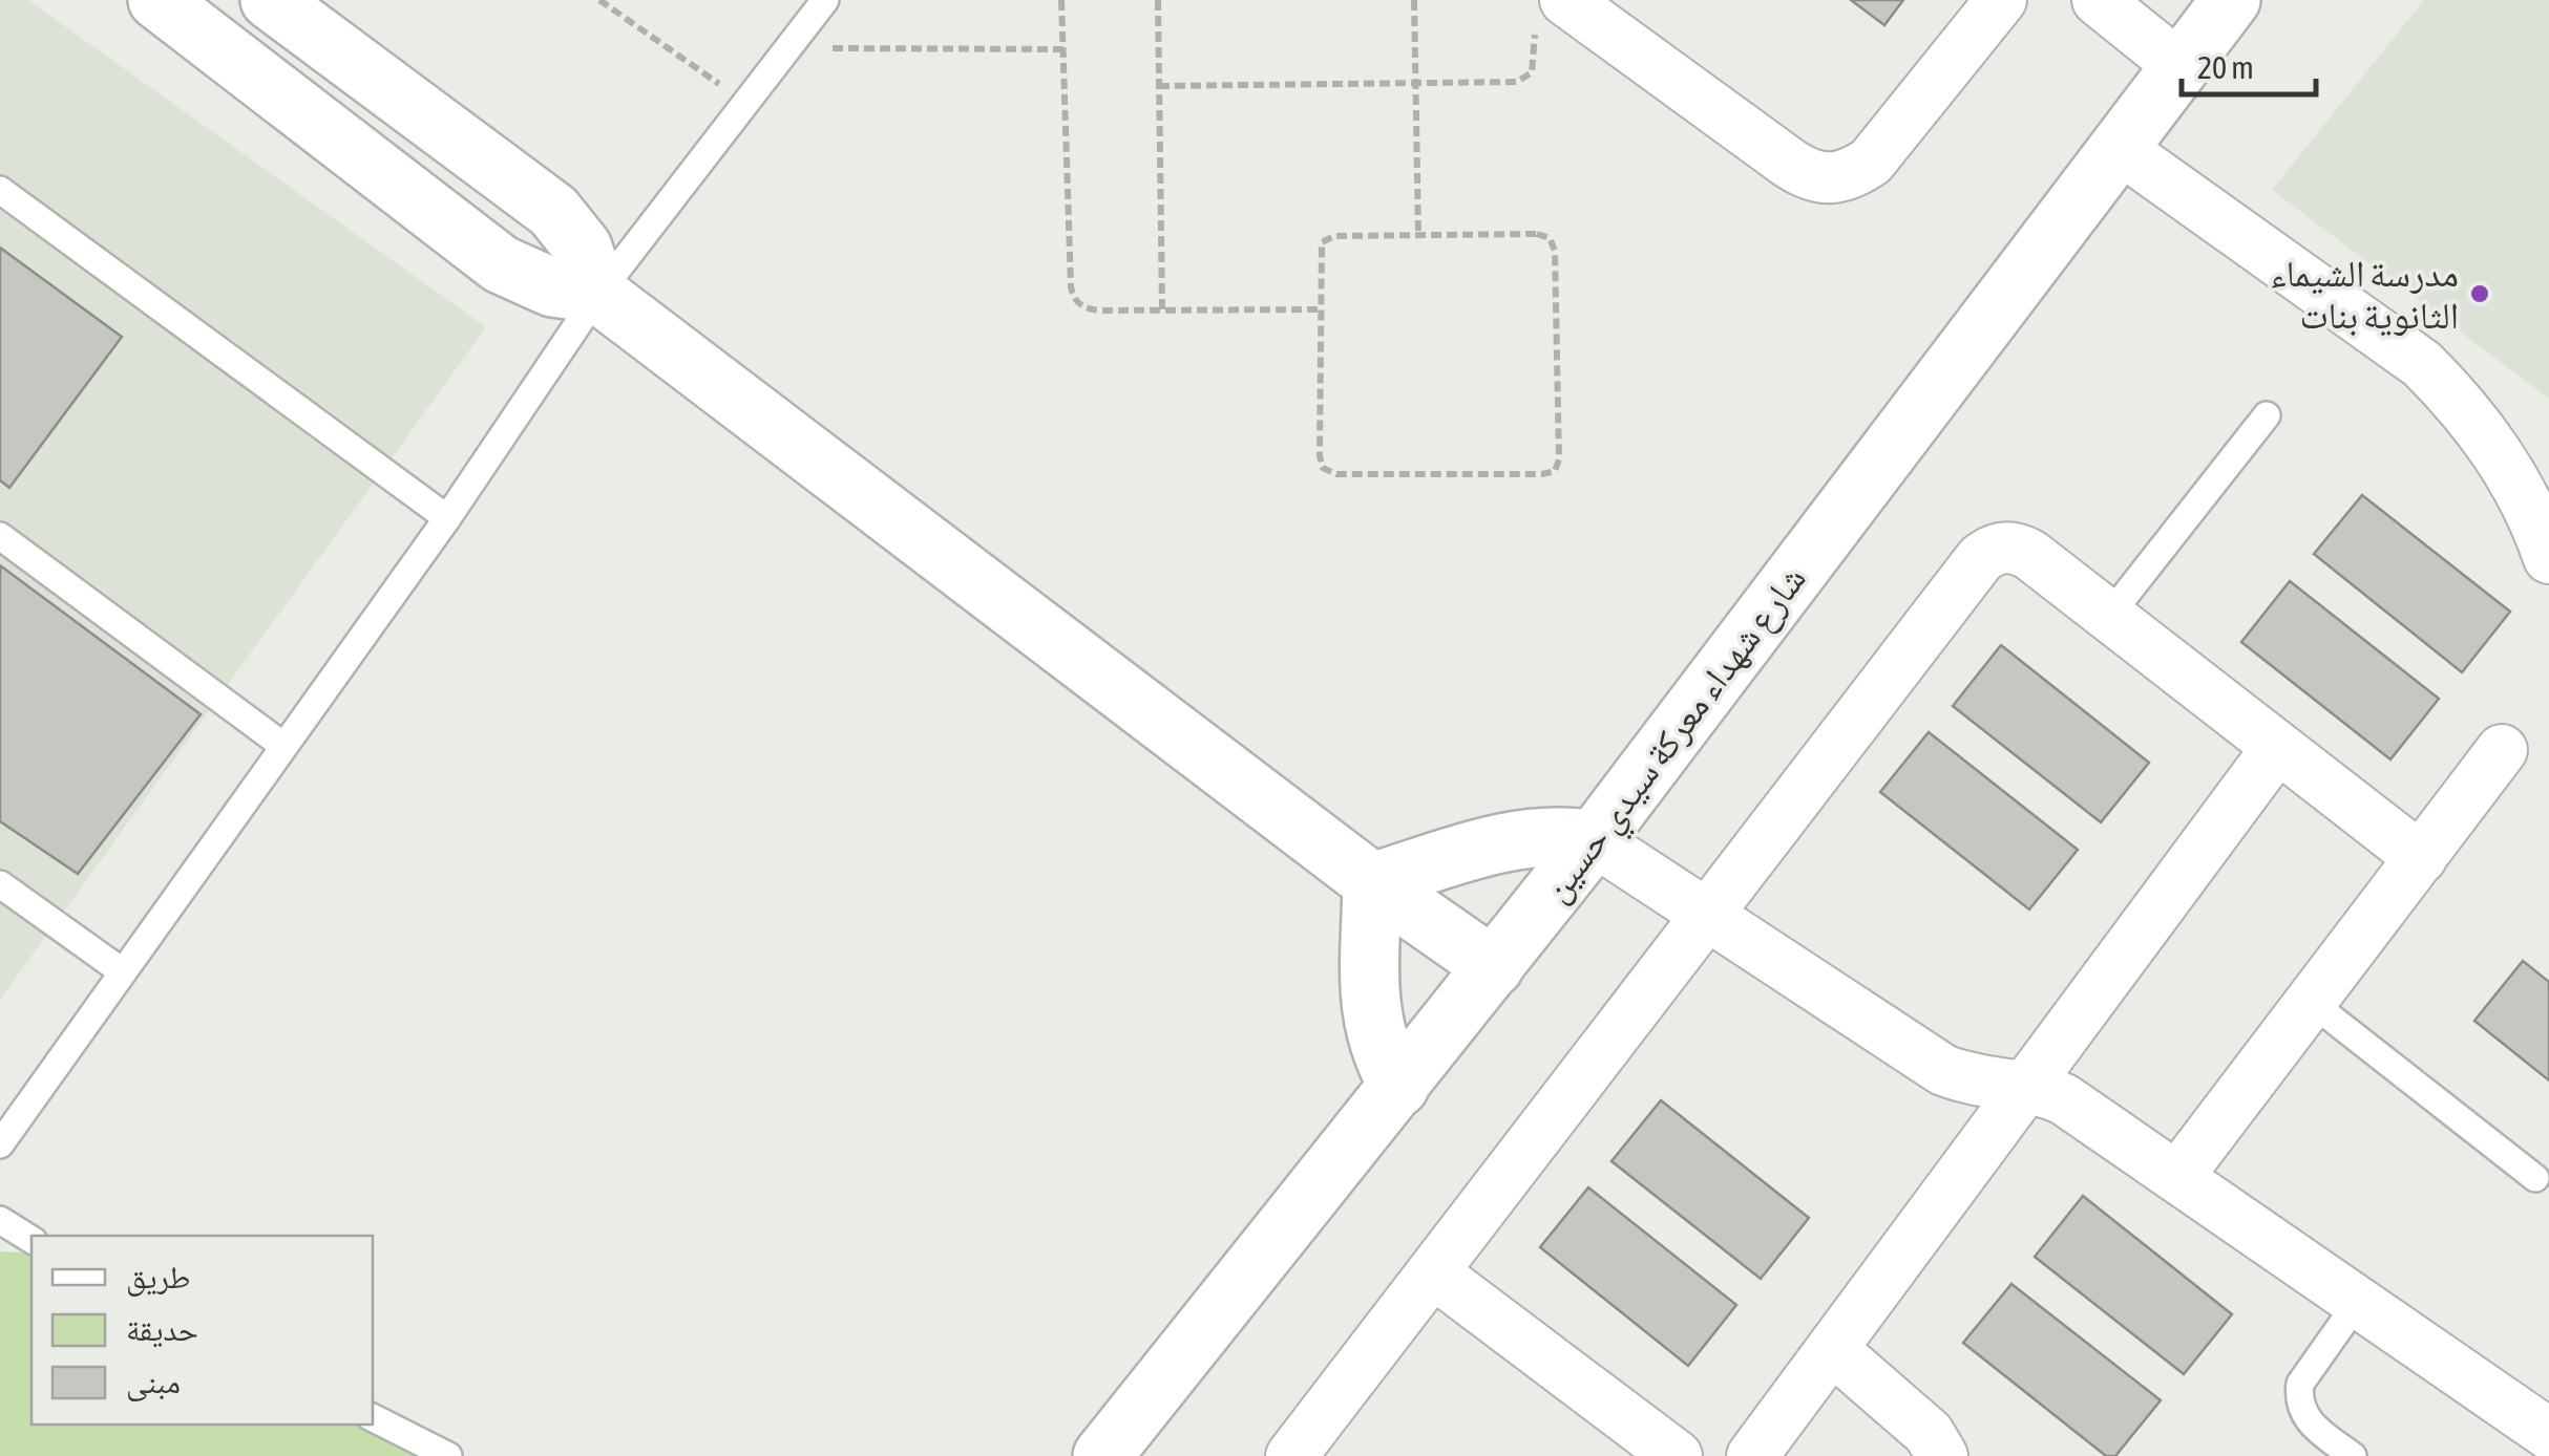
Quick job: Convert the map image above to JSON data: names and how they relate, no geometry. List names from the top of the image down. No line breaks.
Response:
{"streets":{"main road":["شارع شهداء معركة سيدي حسين"]},"places":["مدرسة الشيماء الثانوية بنات"],"legend":["طريق","حديقة","مبنى"],"scale_bar":"20 m"}
